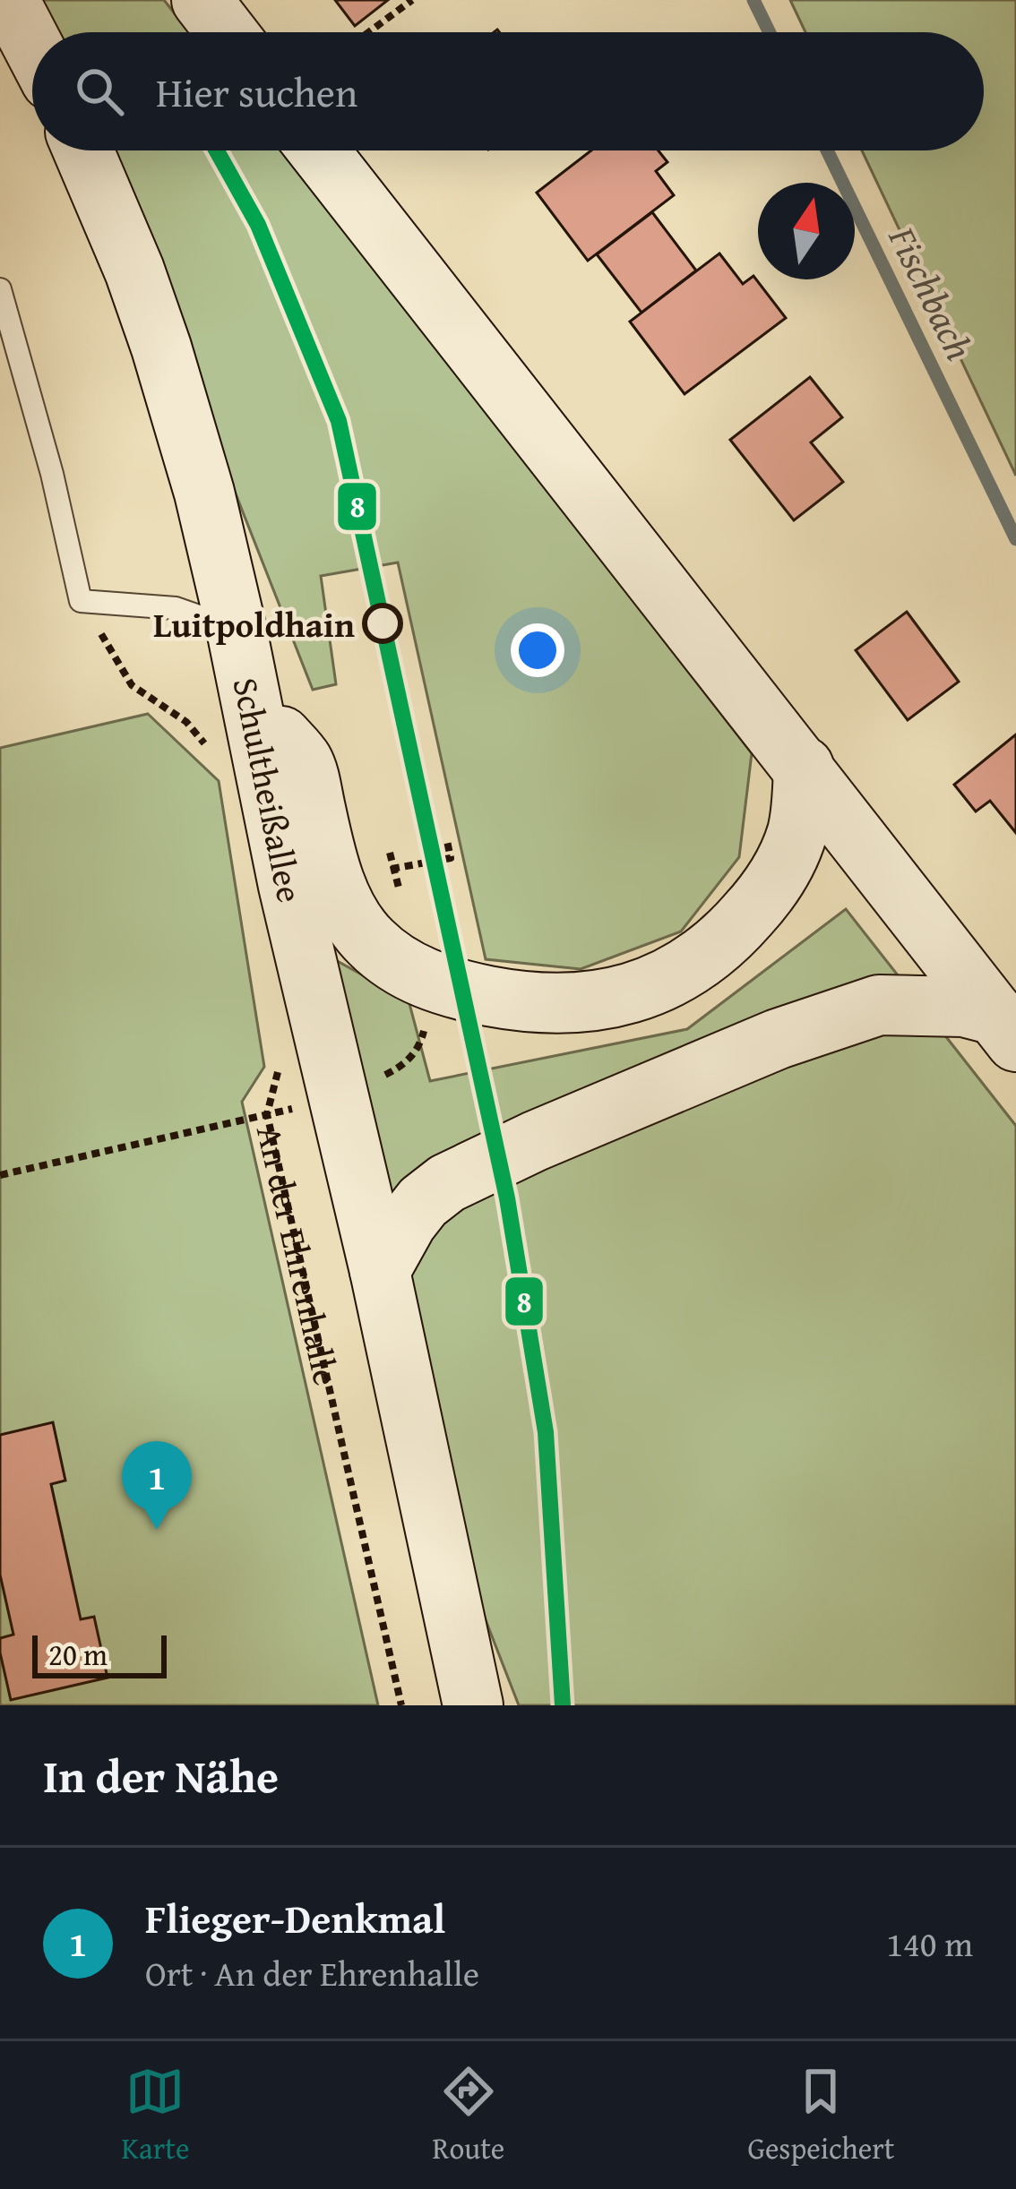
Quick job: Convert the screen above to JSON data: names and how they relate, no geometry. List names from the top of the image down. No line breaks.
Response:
{"streets":{"main road":["Schultheißallee"],"path":["An der Ehrenhalle"]},"water":["Fischbach"],"places":["Luitpoldhain"],"lines":["transit line 8"],"scale_bar":"20 m","north":"top","page":{"search":"Hier suchen","pins":"1","scale":"20 m","heading":"In der Nähe","list":[{"mark":"1","name":"Flieger-Denkmal","note":"Ort · An der Ehrenhalle","value":"140 m"}],"nav":["Karte","Route","Gespeichert"]}}
